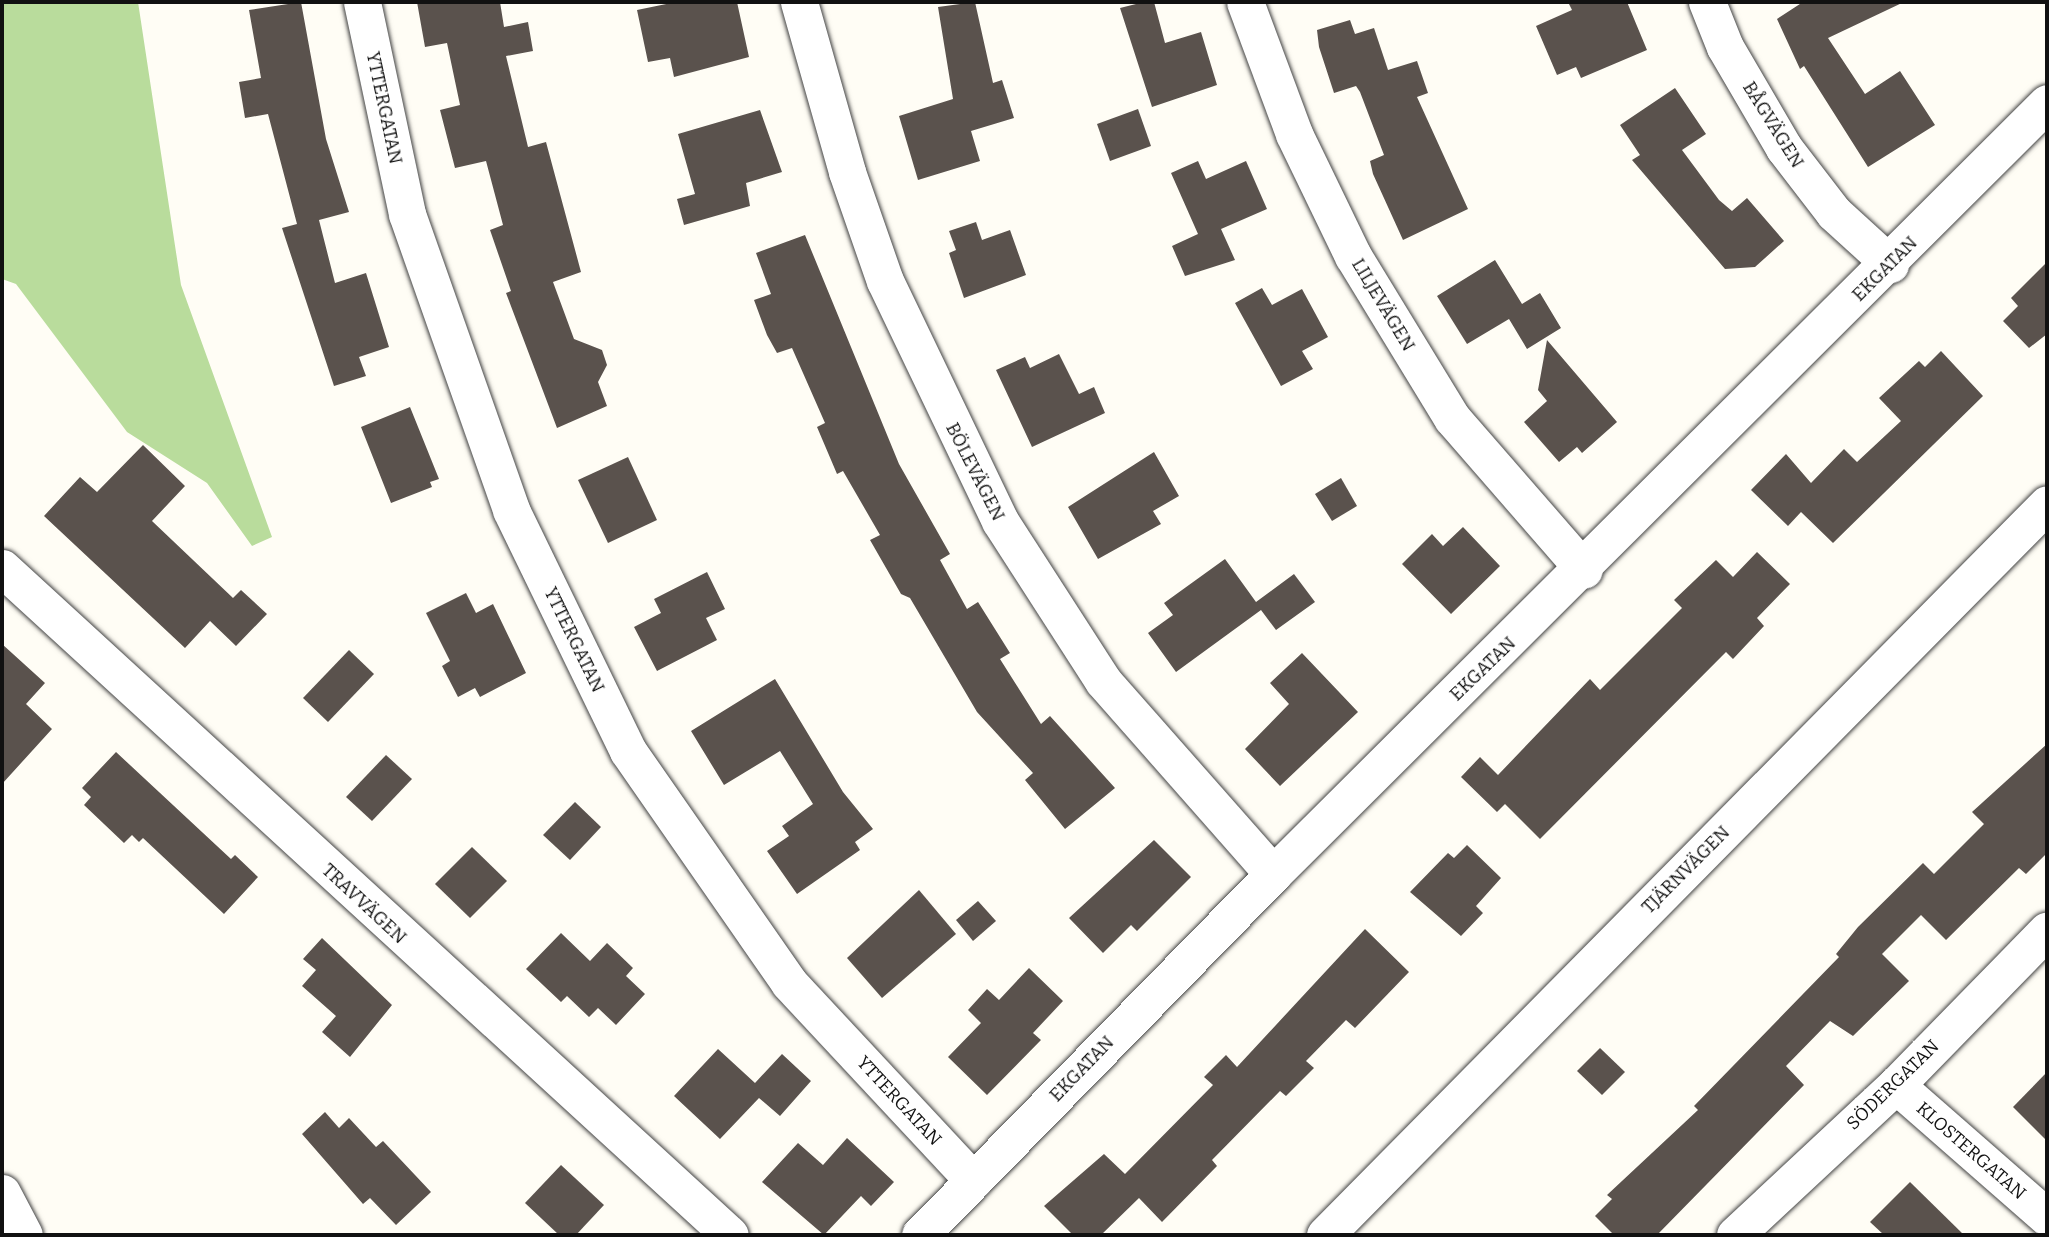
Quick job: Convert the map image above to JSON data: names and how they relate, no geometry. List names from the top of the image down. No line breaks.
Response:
{"streets":{"street":["YTTERGATAN","BÅGVÄGEN","EKGATAN","LILJEVÄGEN","BÖLEVÄGEN","TJÄRNVÄGEN","TRAVVÄGEN","SÖDERGATAN","KLOSTERGATAN"]},"crossings":[["YTTERGATAN","EKGATAN"],["BÅGVÄGEN","EKGATAN"],["EKGATAN","LILJEVÄGEN"],["EKGATAN","BÖLEVÄGEN"],["SÖDERGATAN","KLOSTERGATAN"]]}
